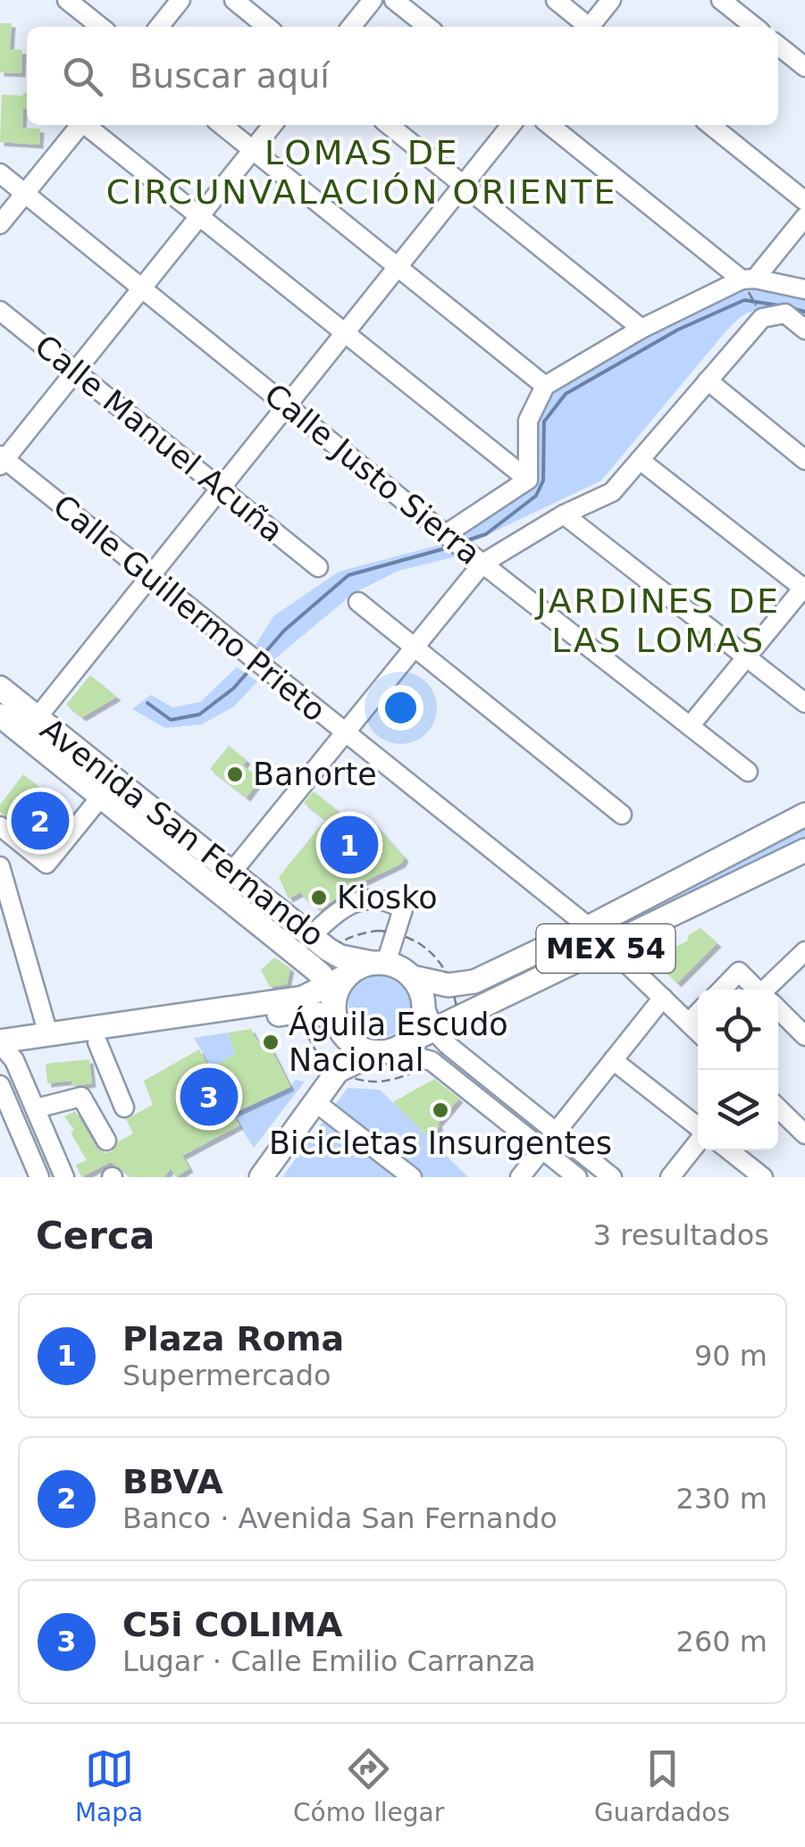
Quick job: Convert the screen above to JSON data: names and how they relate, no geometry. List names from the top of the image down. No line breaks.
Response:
{"streets":{"main road":["Avenida San Fernando","MEX 54"],"street":["Calle Manuel Acuña","Calle Justo Sierra","Calle Guillermo Prieto"]},"crossings":[["Calle Guillermo Prieto","MEX 54"],["Avenida San Fernando","MEX 54"]],"districts":["LOMAS DE CIRCUNVALACIÓN ORIENTE","JARDINES DE LAS LOMAS"],"places":["Banorte","Kiosko","Águila Escudo Nacional","Bicicletas Insurgentes"],"page":{"search":"Buscar aquí","pins":["2","1","3"],"heading":["Cerca","3 resultados"],"list":[{"mark":"1","name":"Plaza Roma","note":"Supermercado","value":"90 m"},{"mark":"2","name":"BBVA","note":"Banco · Avenida San Fernando","value":"230 m"},{"mark":"3","name":"C5i COLIMA","note":"Lugar · Calle Emilio Carranza","value":"260 m"}],"nav":["Mapa","Cómo llegar","Guardados"]}}
